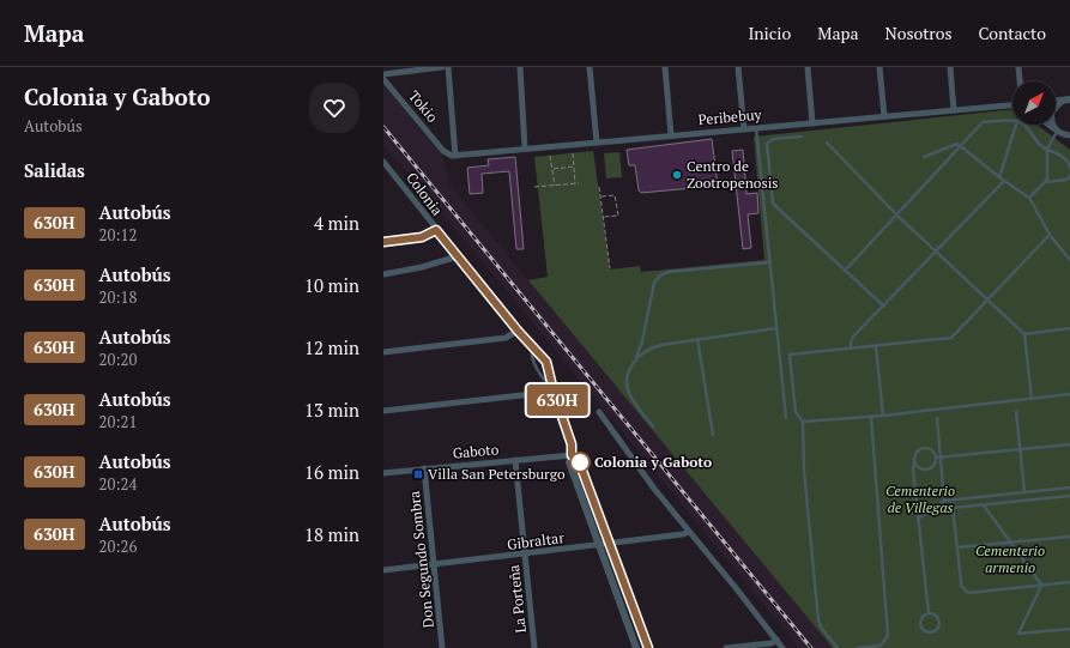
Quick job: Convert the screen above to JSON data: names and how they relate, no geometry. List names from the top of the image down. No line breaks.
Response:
{"streets":{"street":["Tokio","Peribebuy","Colonia","Gaboto","Gibraltar","Don Segundo Sombra","La Porteña"]},"crossings":[["Tokio","Peribebuy"],["Gaboto","Don Segundo Sombra"],["Gaboto","La Porteña"],["Gibraltar","Don Segundo Sombra"],["Gibraltar","La Porteña"]],"parks":["Cementerio de Villegas","Cementerio armenio"],"places":{"other":["Centro de Zootropenosis","Colonia y Gaboto"],"transit":["Villa San Petersburgo"]},"lines":["bus line 630H"],"north":"top right","page":{"header":"Mapa","nav":["Inicio","Mapa","Nosotros","Contacto"],"heading":[["Colonia y Gaboto","Autobús"],"Salidas"],"on_map":"630H","list":[{"mark":"630H","name":"Autobús","note":"20:12","value":"4 min"},{"mark":"630H","name":"Autobús","note":"20:18","value":"10 min"},{"mark":"630H","name":"Autobús","note":"20:20","value":"12 min"},{"mark":"630H","name":"Autobús","note":"20:21","value":"13 min"},{"mark":"630H","name":"Autobús","note":"20:24","value":"16 min"},{"mark":"630H","name":"Autobús","note":"20:26","value":"18 min"}]}}
